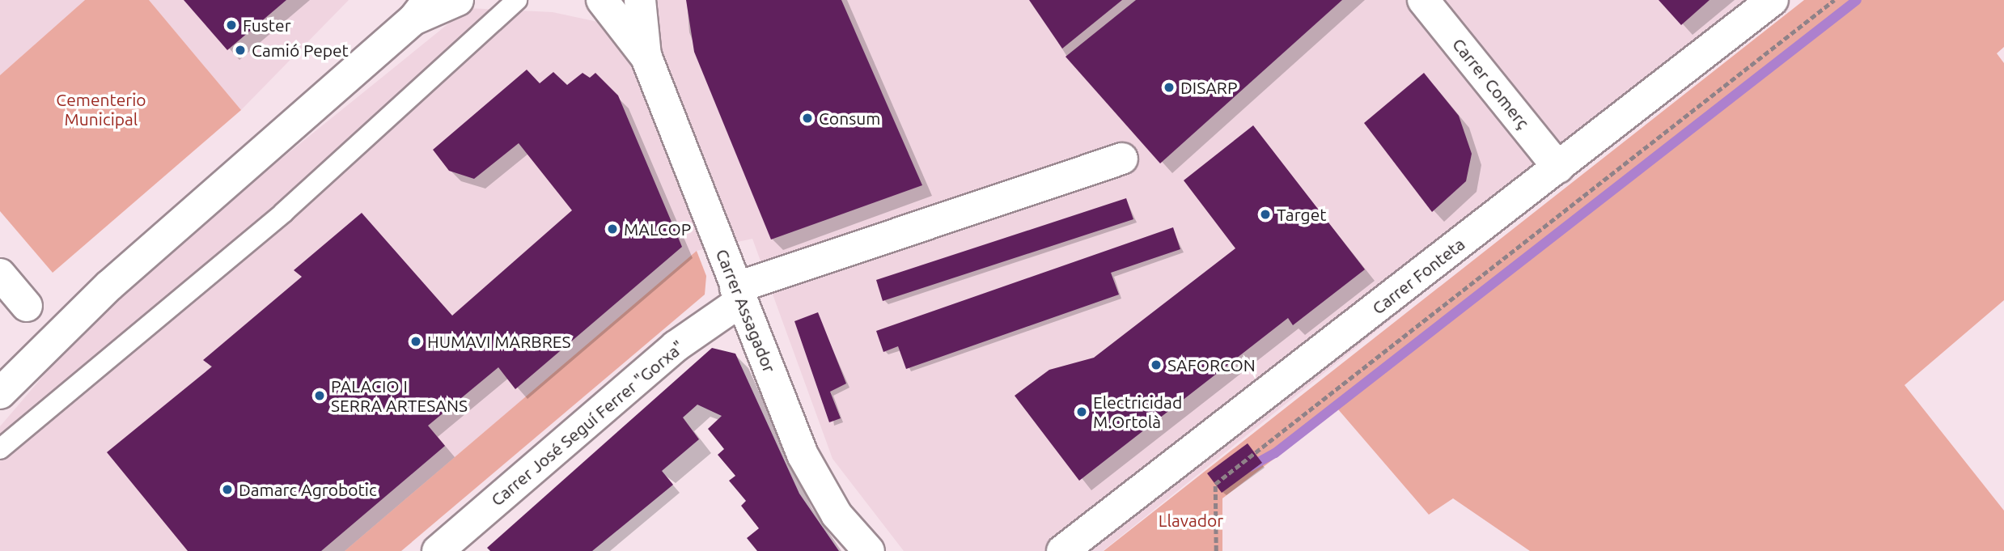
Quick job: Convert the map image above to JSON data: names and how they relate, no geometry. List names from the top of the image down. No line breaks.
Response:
{"streets":{"street":["Carrer Comerç","Carrer Fonteta","Carrer Assagador","Carrer José Seguí Ferrer \"Gorxa\""]},"crossings":[["Carrer Comerç","Carrer Fonteta"],["Carrer Assagador","Carrer José Seguí Ferrer \"Gorxa\""]],"parks":["Cementerio Municipal","Llavador"],"places":["Fuster","Camió Pepet","DISARP","Consum","Target","MALCOP","HUMAVI MARBRES","SAFORCON","PALACIO I SERRA ARTESANS","Electricidad M.Ortolà","Damarc Agrobotic"]}
